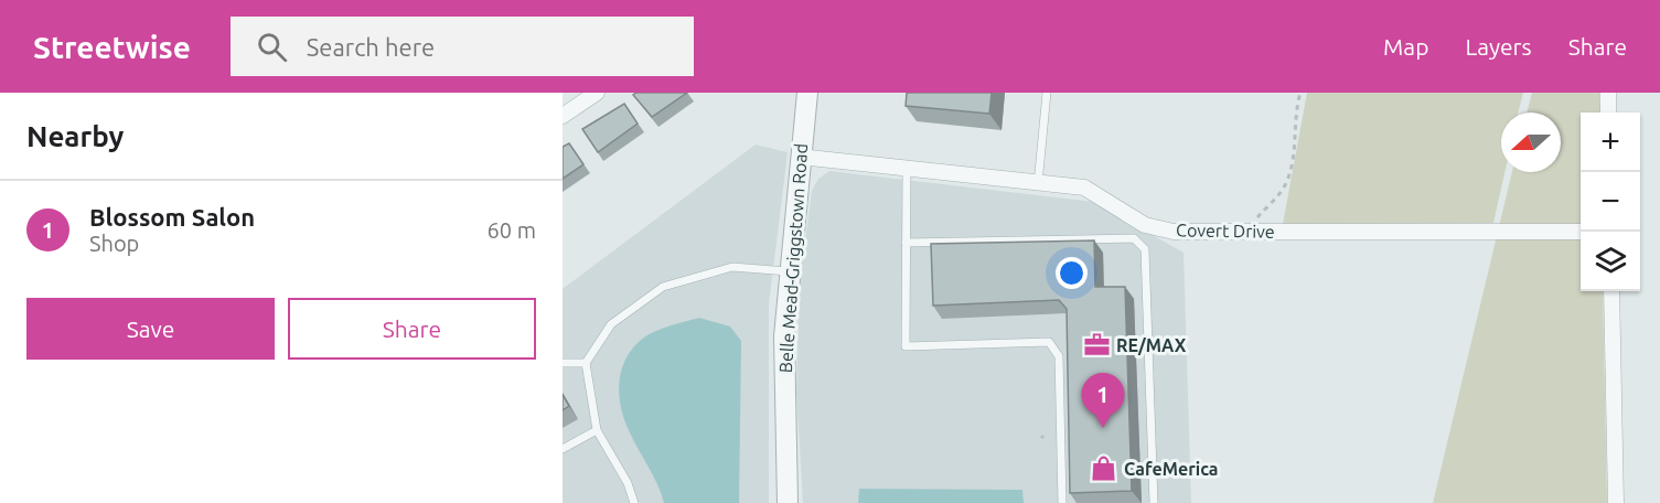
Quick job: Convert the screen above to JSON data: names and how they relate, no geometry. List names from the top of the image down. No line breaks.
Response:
{"streets":{"street":["Covert Drive","Belle Mead-Griggstown Road"]},"crossings":[["Covert Drive","Belle Mead-Griggstown Road"]],"places":{"office":["RE/MAX"],"shop":["CafeMerica"]},"north":"left","page":{"header":"Streetwise","search":"Search here","nav":["Map","Layers","Share"],"heading":"Nearby","map_buttons":["+","−"],"list":[{"mark":"1","name":"Blossom Salon","note":"Shop","value":"60 m"}],"buttons":["Save","Share"],"pins":"1"}}
